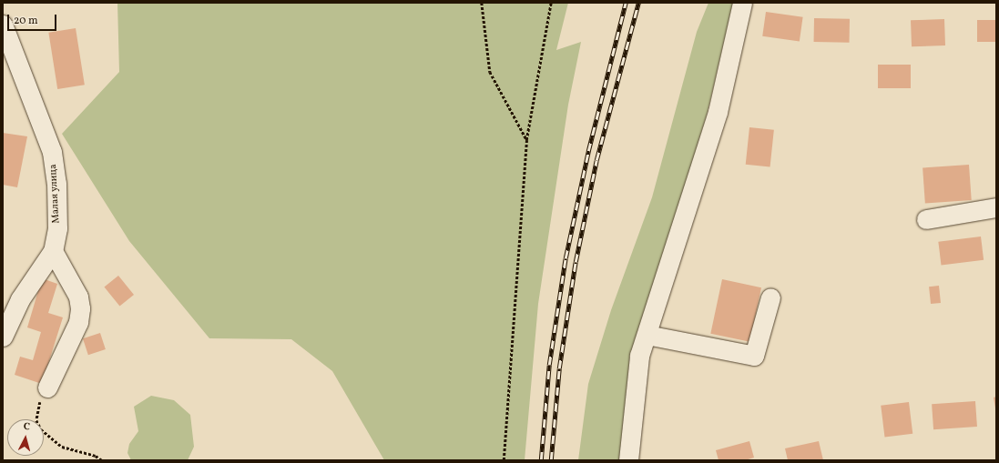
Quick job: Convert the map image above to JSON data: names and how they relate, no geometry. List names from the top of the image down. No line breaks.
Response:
{"streets":{"street":["Малая улица"]},"scale_bar":"20 m","north":"top"}
